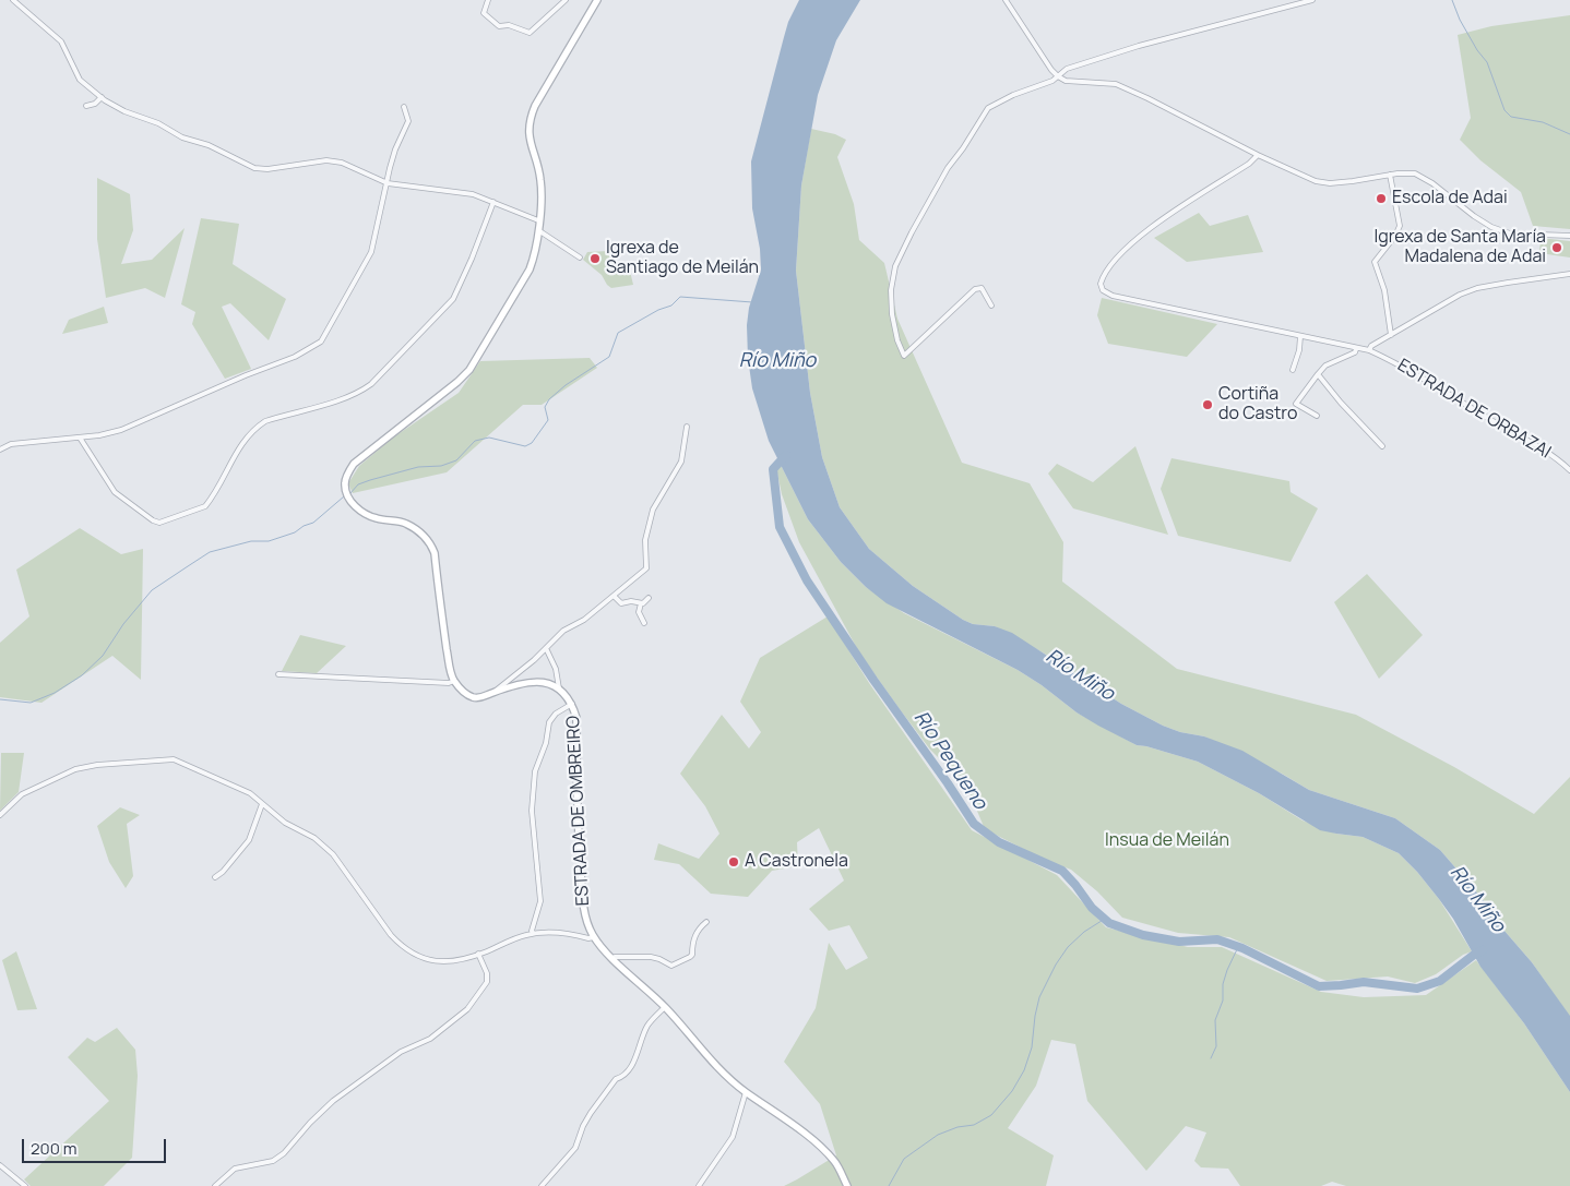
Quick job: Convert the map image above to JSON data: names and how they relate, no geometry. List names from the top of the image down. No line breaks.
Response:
{"streets":{"street":["ESTRADA DE ORBAZAI","ESTRADA DE OMBREIRO"]},"water":["Río Miño","Río Pequeno"],"parks":["Insua de Meilán"],"places":["Escola de Adai","Igrexa de Santa María Madalena de Adai","Igrexa de Santiago de Meilán","Cortiña do Castro","A Castronela"],"scale_bar":"200 m"}
